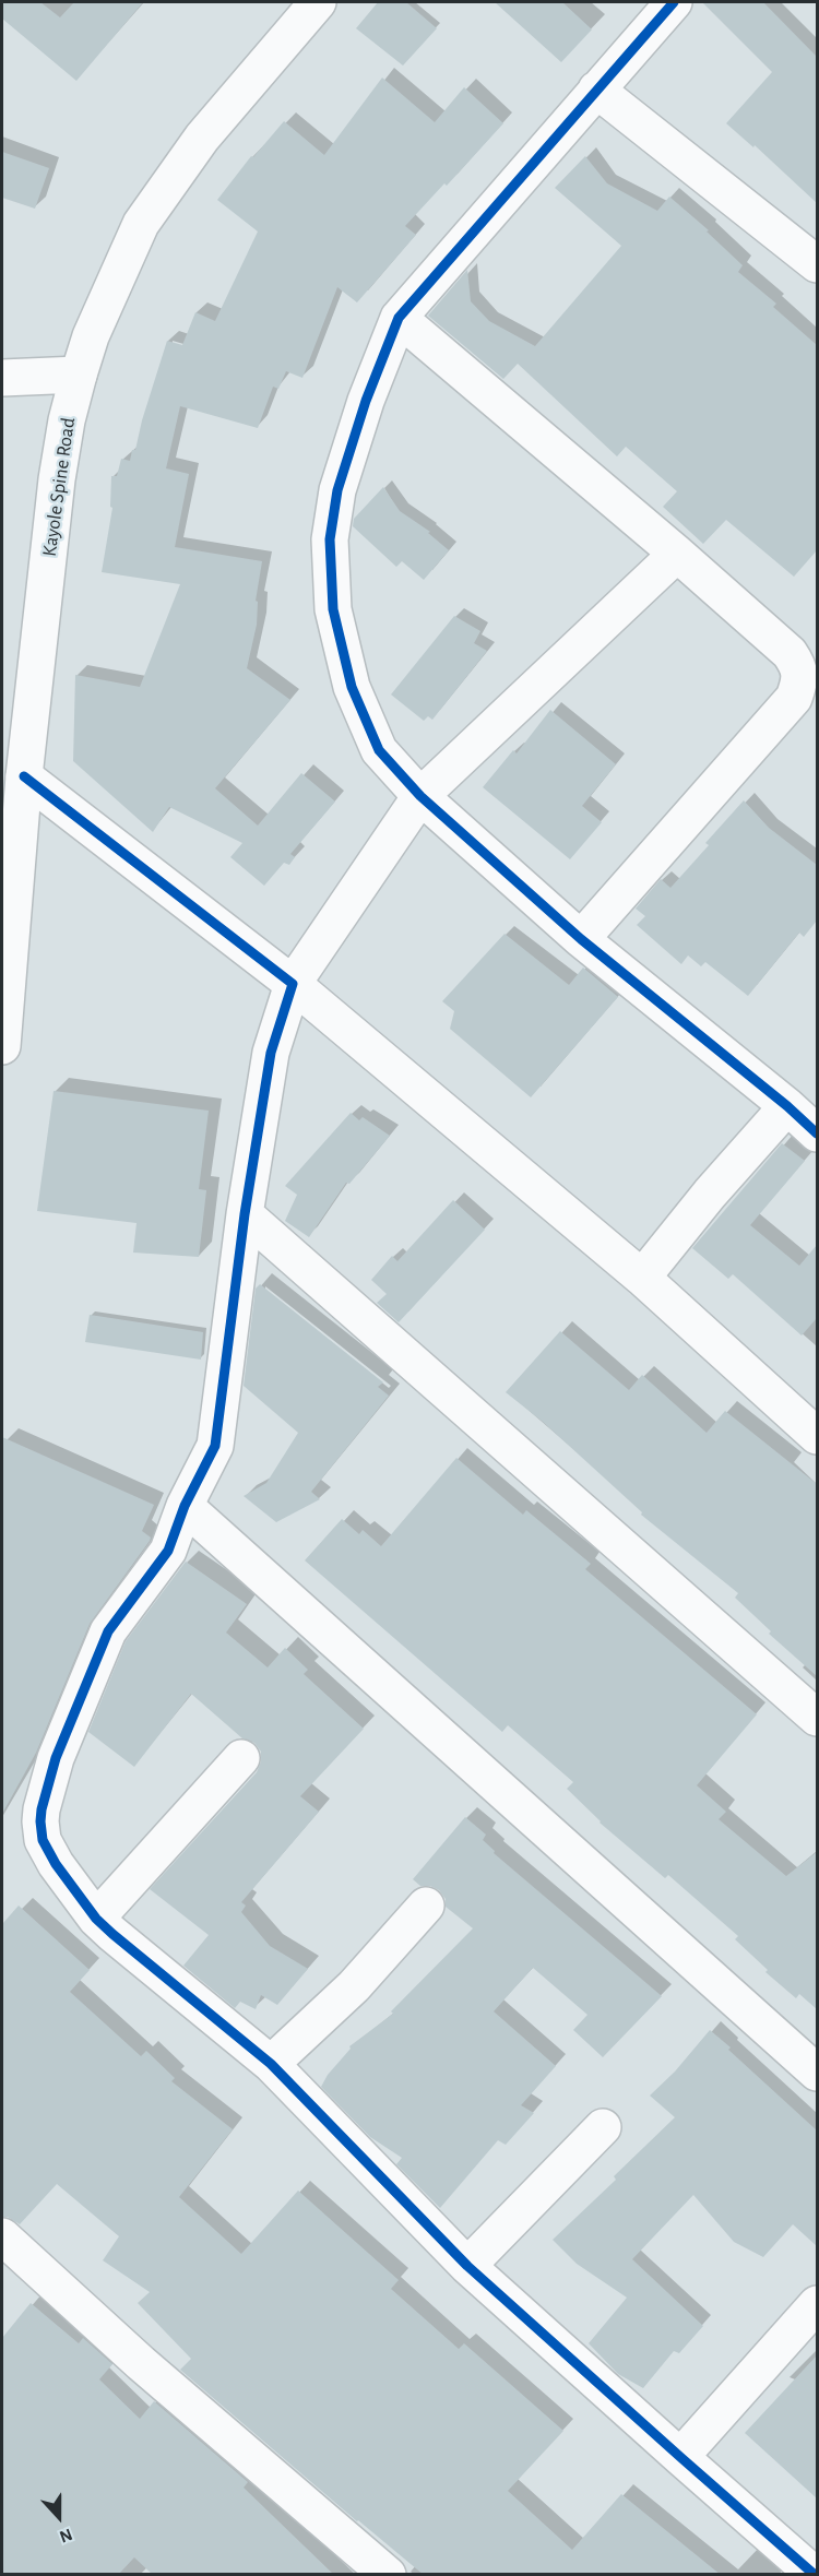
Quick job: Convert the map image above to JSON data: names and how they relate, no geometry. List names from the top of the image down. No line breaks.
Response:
{"streets":{"street":["Kayole Spine Road"]},"north":"bottom"}
